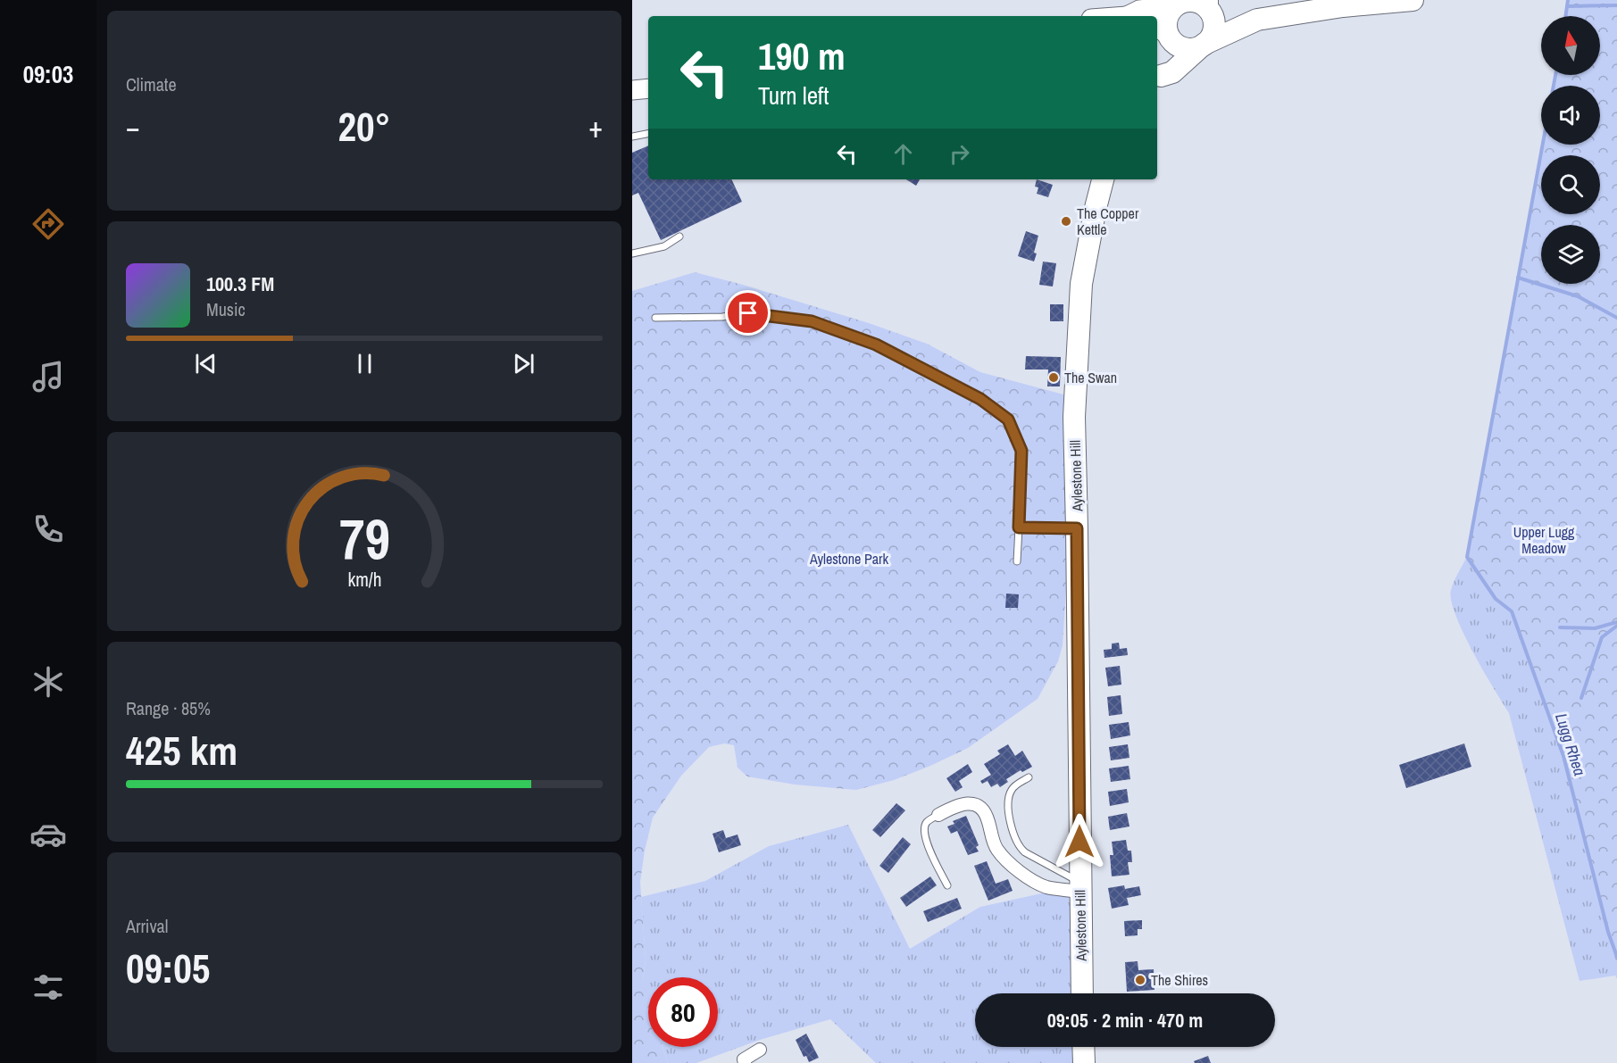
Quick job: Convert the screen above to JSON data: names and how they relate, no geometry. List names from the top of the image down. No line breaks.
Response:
{"streets":{"highway":["Aylestone Hill"]},"water":["Lugg Rhea"],"parks":["Upper Lugg Meadow","Aylestone Park"],"places":["The Copper Kettle","The Swan","The Shires"],"north":"top","page":{"tabs":"09:03","tile":["Climate",["Range · 85%","425 km"],["Arrival","09:05"]],"turn":["190 m","Turn left"],"heat":["−","20°","+"],"song":["100.3 FM","Music"],"limit":"80","trip":"09:05 · 2 min · 470 m","gauge":["79","km/h"]}}
